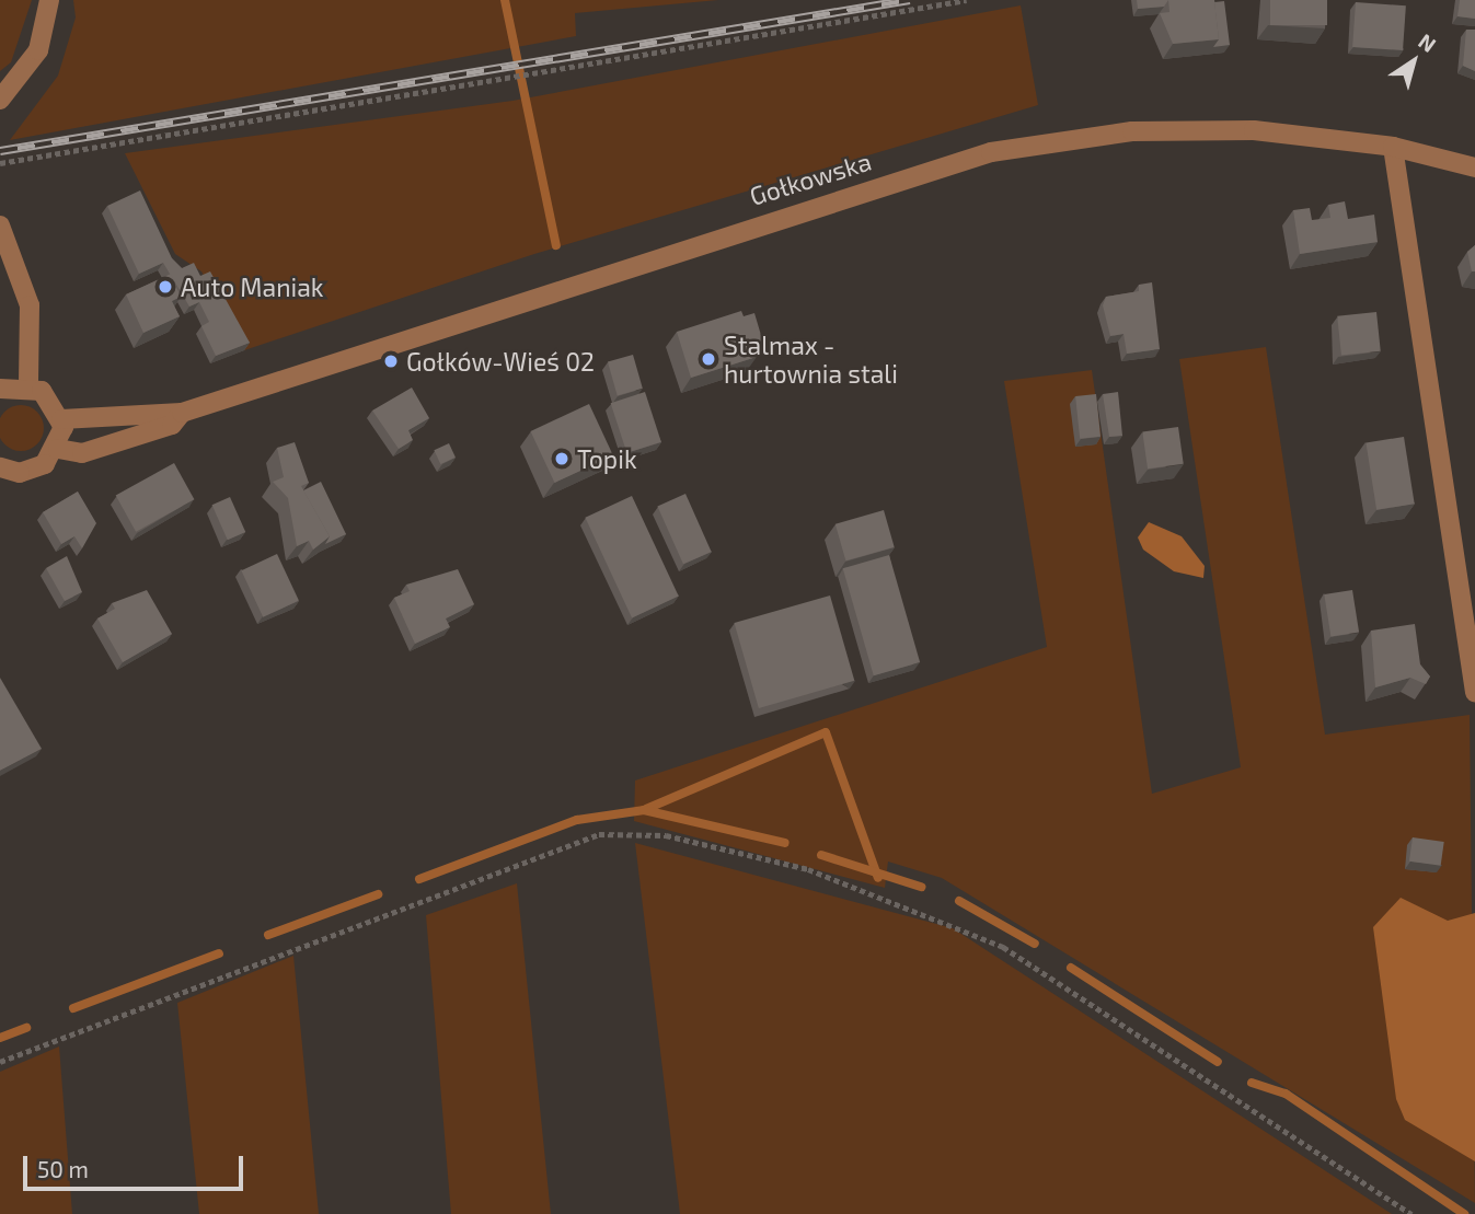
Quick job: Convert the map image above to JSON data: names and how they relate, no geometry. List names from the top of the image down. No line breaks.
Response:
{"streets":{"street":["Gołkowska"]},"places":["Auto Maniak","Stalmax - hurtownia stali","Gołków-Wieś 02","Topik"],"scale_bar":"50 m","north":"top right"}
